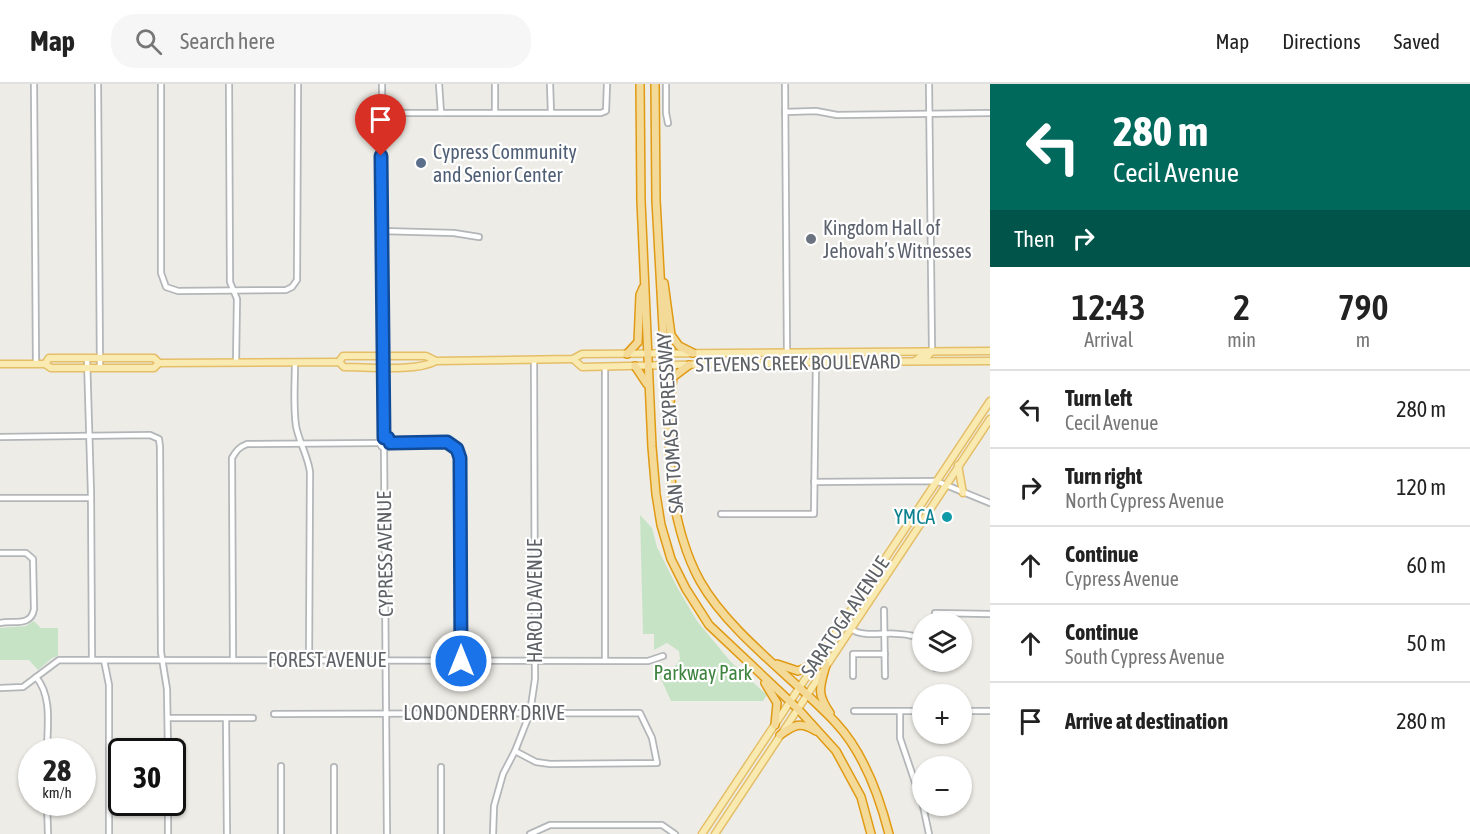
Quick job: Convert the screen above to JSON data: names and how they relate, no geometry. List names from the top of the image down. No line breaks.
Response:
{"streets":{"highway":["SAN TOMAS EXPRESSWAY"],"main road":["STEVENS CREEK BOULEVARD","SARATOGA AVENUE"],"street":["CYPRESS AVENUE","HAROLD AVENUE","FOREST AVENUE","LONDONDERRY DRIVE"]},"crossings":[["STEVENS CREEK BOULEVARD","SAN TOMAS EXPRESSWAY"],["STEVENS CREEK BOULEVARD","HAROLD AVENUE"],["SAN TOMAS EXPRESSWAY","SARATOGA AVENUE"],["CYPRESS AVENUE","FOREST AVENUE"],["CYPRESS AVENUE","LONDONDERRY DRIVE"],["HAROLD AVENUE","FOREST AVENUE"],["HAROLD AVENUE","LONDONDERRY DRIVE"]],"parks":["Parkway Park"],"places":["Cypress Community and Senior Center","Kingdom Hall of Jehovah’s Witnesses","YMCA"],"page":{"header":"Map","search":"Search here","nav":["Map","Directions","Saved"],"turn":["280 m","Cecil Avenue"],"then":"Then","eta":["12:43","Arrival","2","min","790","m"],"list":[{"name":"Turn left","note":"Cecil Avenue","value":"280 m"},{"name":"Turn right","note":"North Cypress Avenue","value":"120 m"},{"name":"Continue","note":"Cypress Avenue","value":"60 m"},{"name":"Continue","note":"South Cypress Avenue","value":"50 m"},{"name":"Arrive at destination","value":"280 m"}],"map_buttons":["+","−"],"speed":"28 km/h","limit":"30"}}
